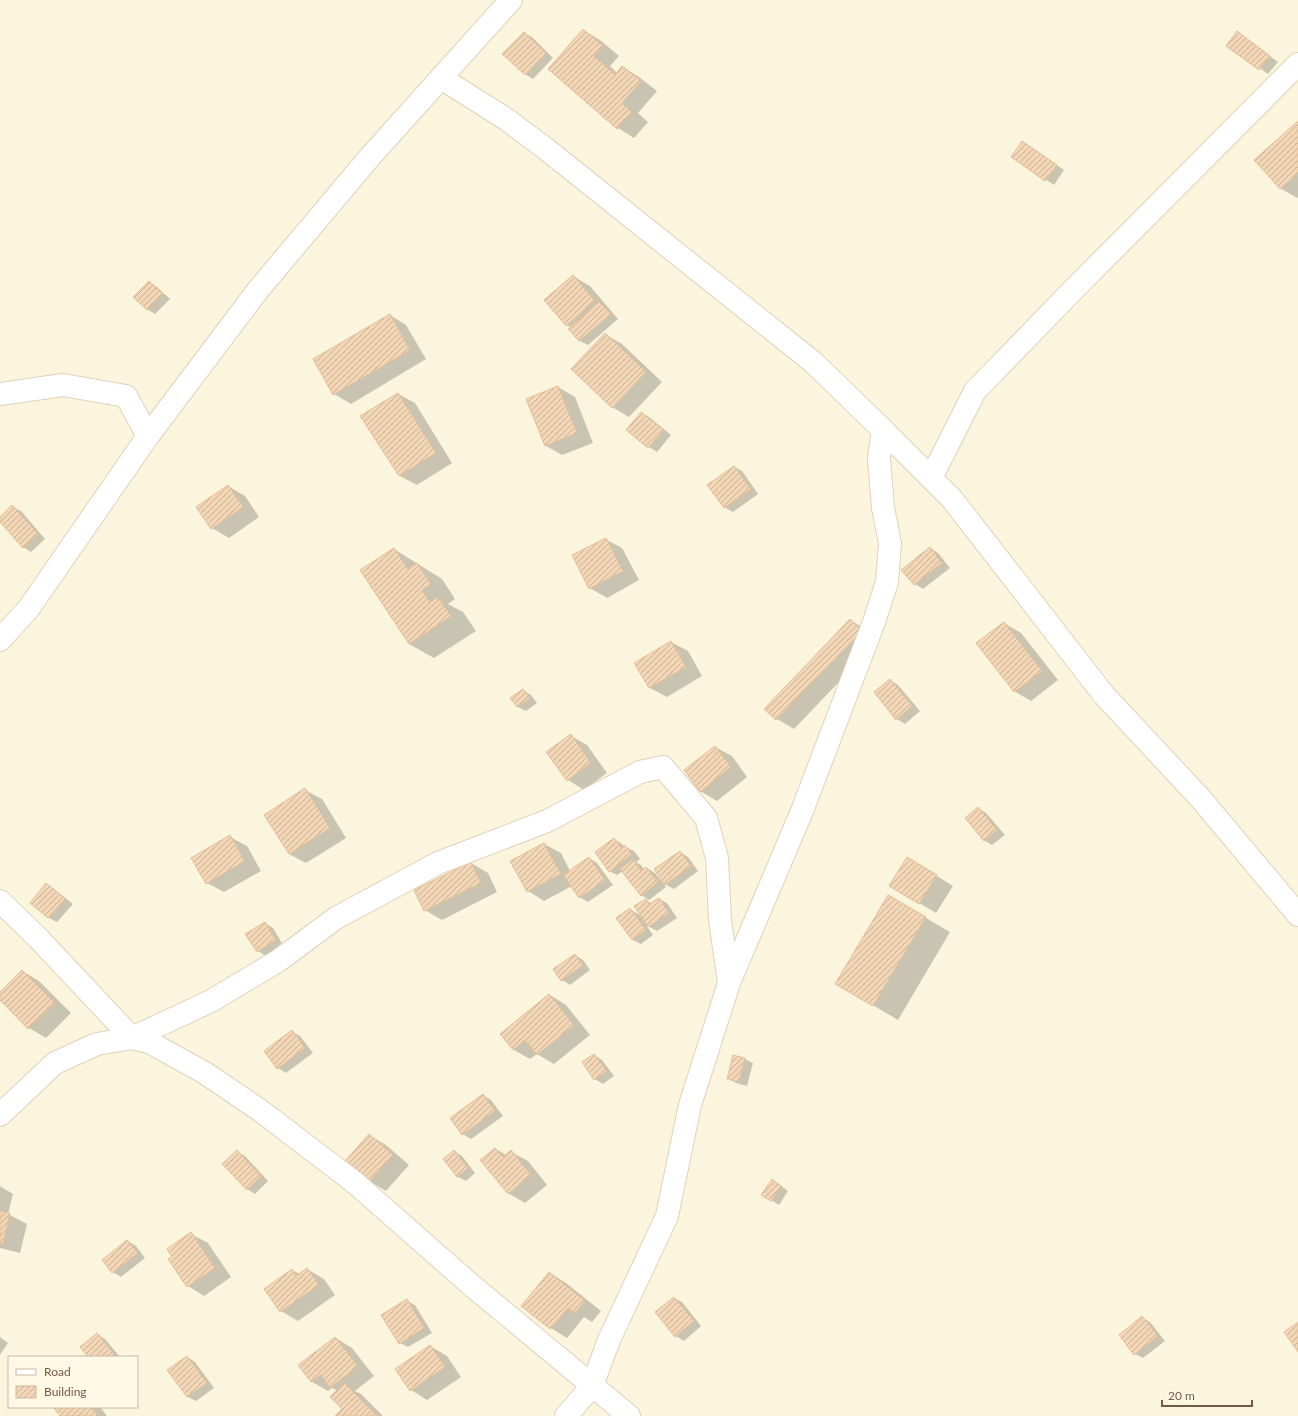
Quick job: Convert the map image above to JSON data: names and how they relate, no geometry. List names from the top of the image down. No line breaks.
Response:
{"legend":["Road","Building"],"scale_bar":"20 m"}
